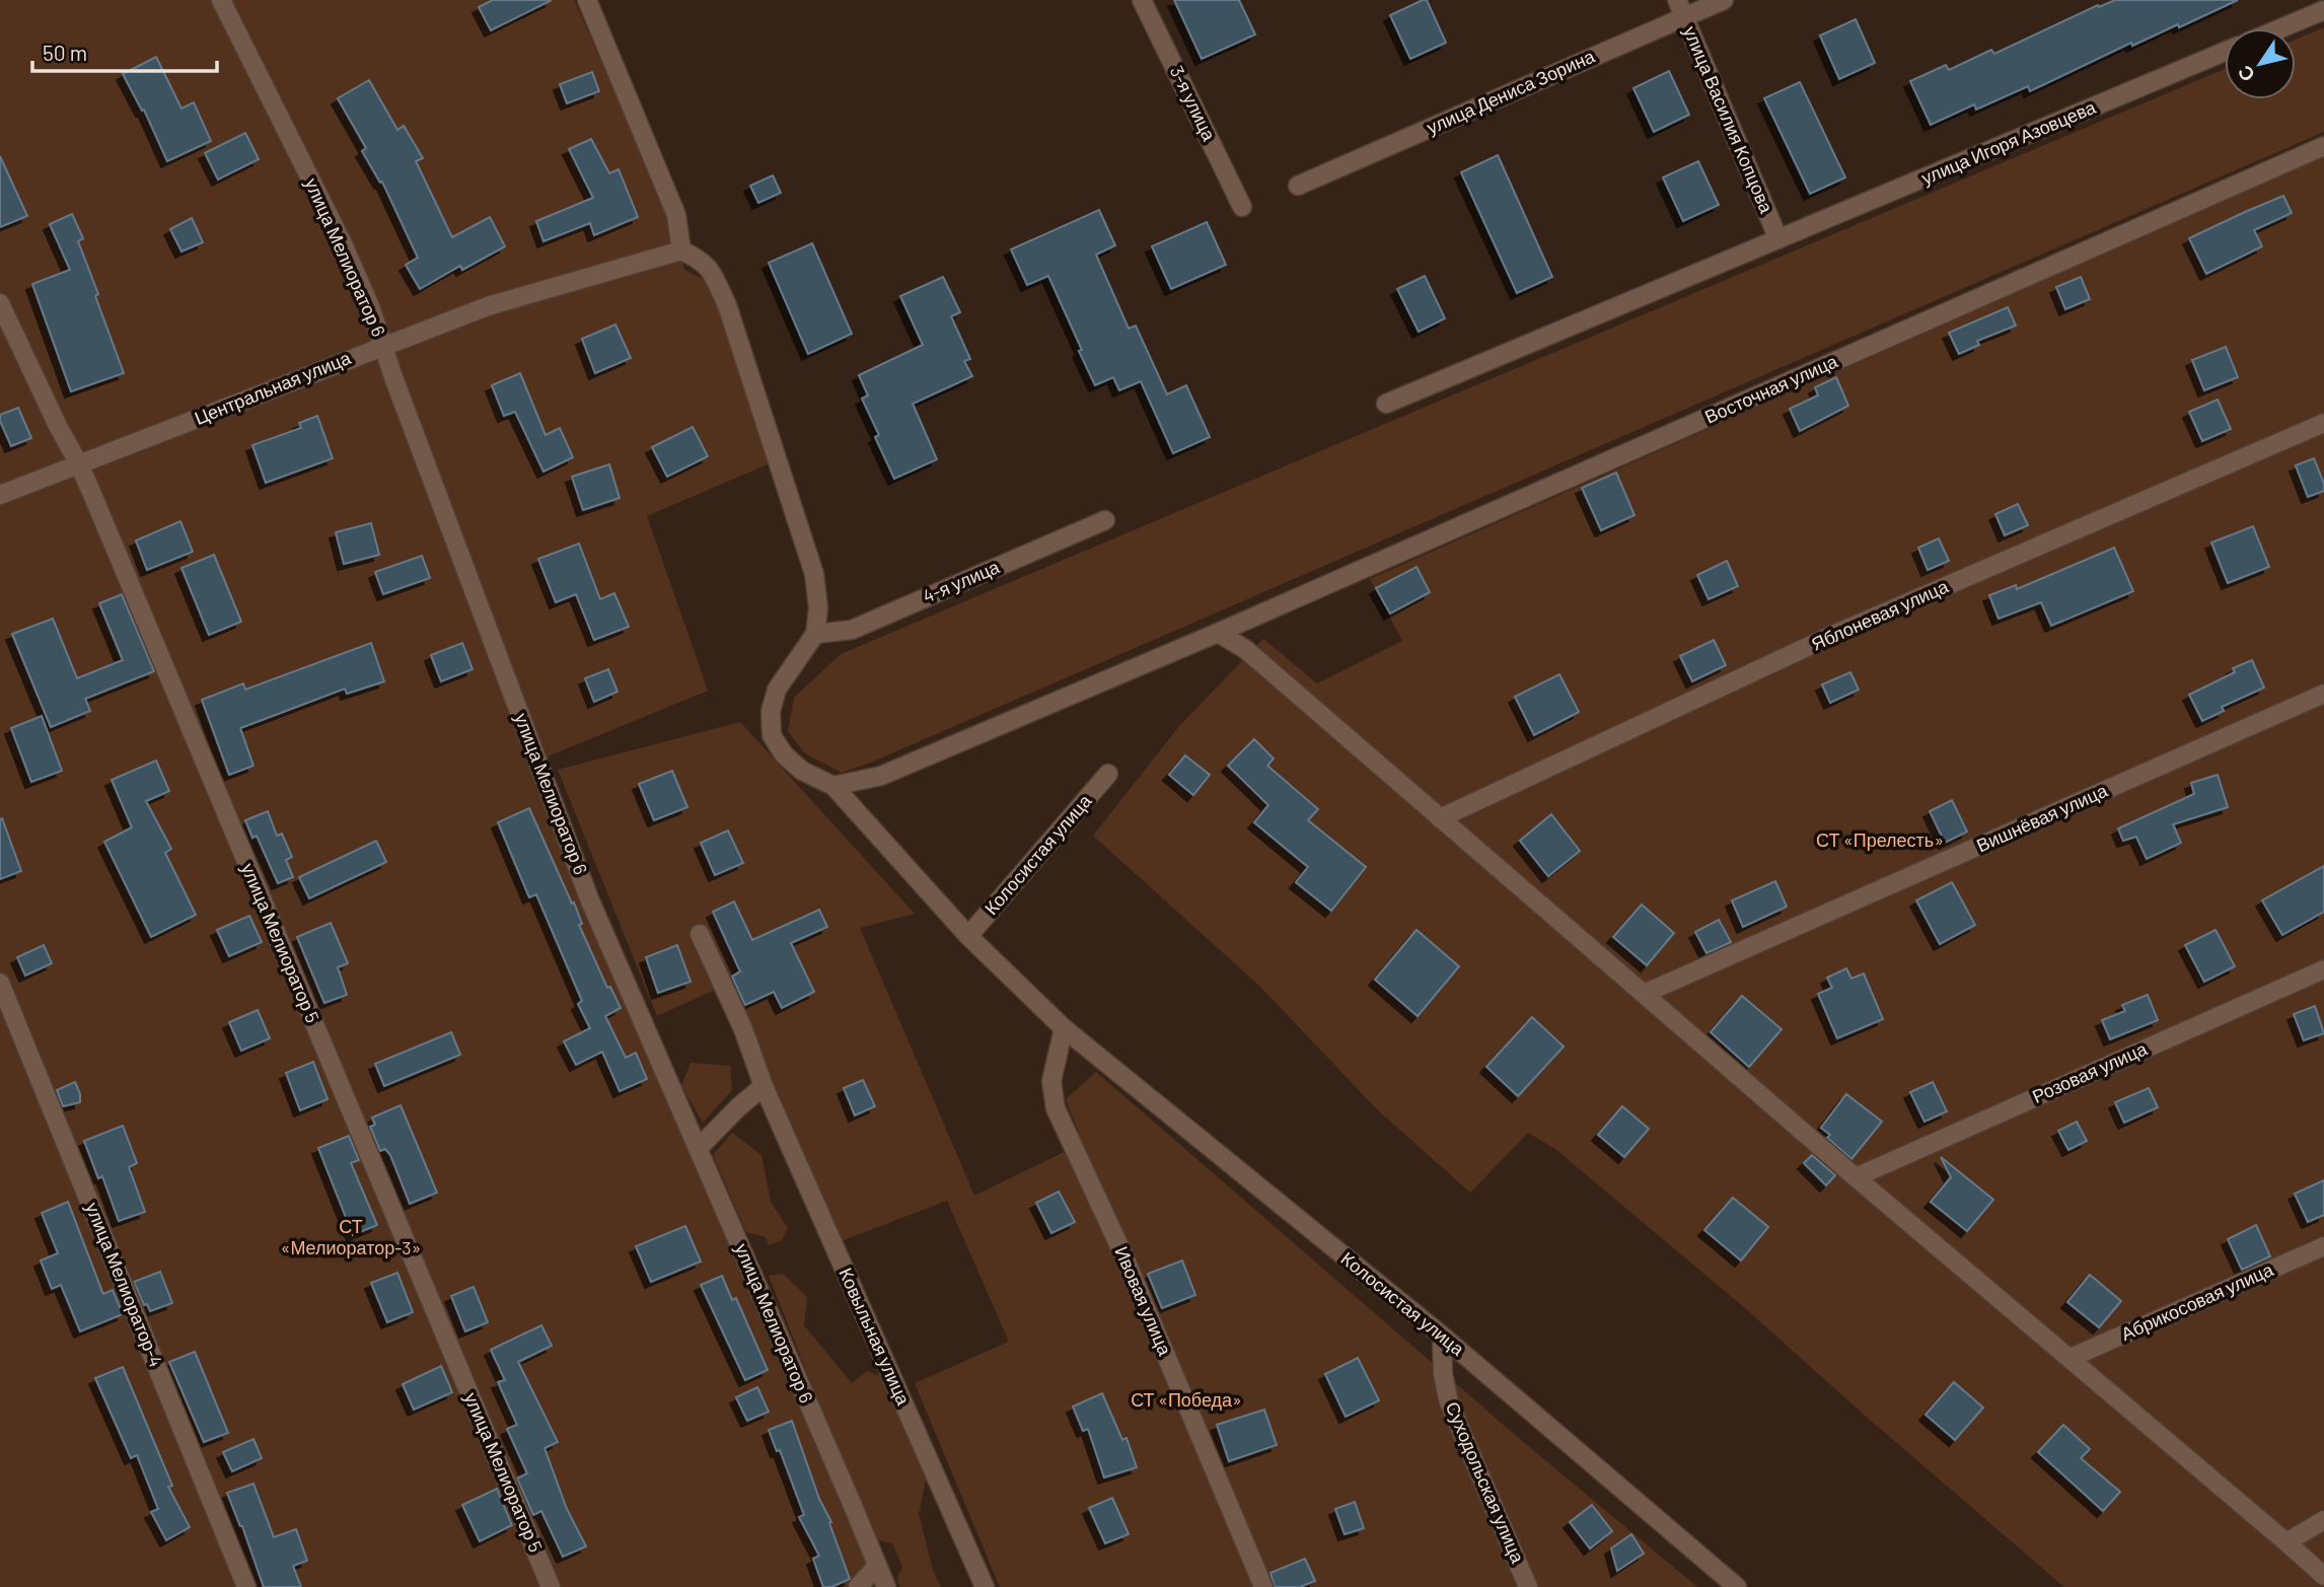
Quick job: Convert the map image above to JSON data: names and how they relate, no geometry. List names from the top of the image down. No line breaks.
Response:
{"streets":{"street":["улица Дениса Зорина","3-я улица","улица Василия Копцова","улица Игоря Азовцева","улица Мелиоратор 6","Центральная улица","Восточная улица","4-я улица","Яблоневая улица","Вишнёвая улица","Колосистая улица","улица Мелиоратор 5","Розовая улица","улица Мелиоратор-4","Ивовая улица","Абрикосовая улица","Ковыльная улица","Суходольская улица"]},"crossings":[["улица Дениса Зорина","улица Василия Копцова"],["улица Василия Копцова","улица Игоря Азовцева"],["улица Мелиоратор 6","Центральная улица"],["Центральная улица","улица Мелиоратор 5"],["Восточная улица","Колосистая улица"],["Колосистая улица","Ивовая улица"],["Колосистая улица","Суходольская улица"]],"parks":["СТ «Прелесть»","СТ «Мелиоратор-3»","СТ «Победа»"],"scale_bar":"50 m","north":"bottom left"}
